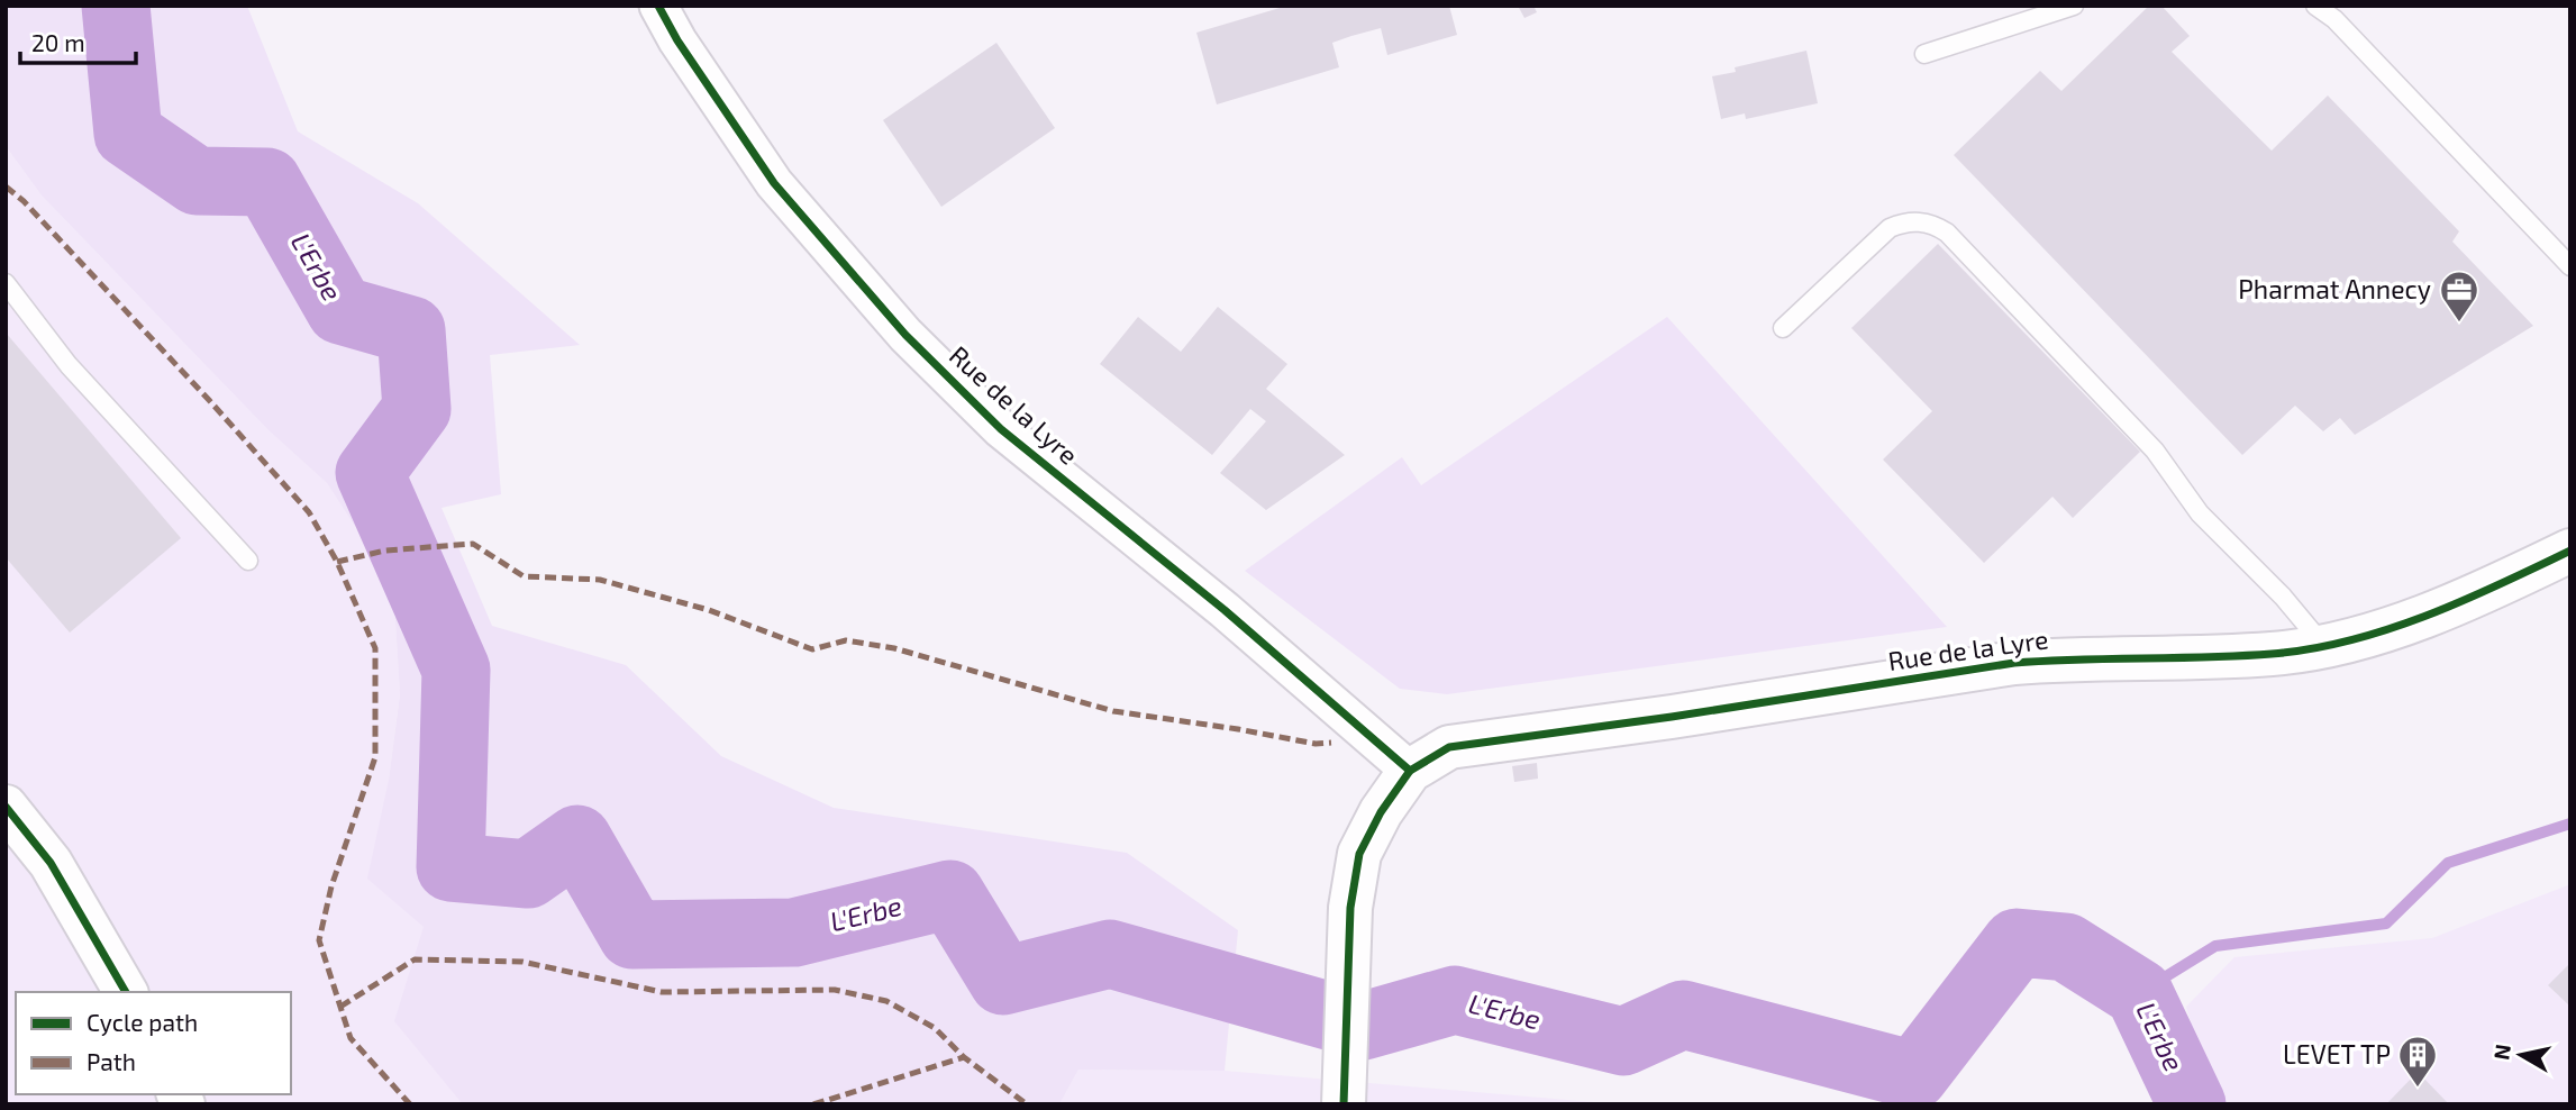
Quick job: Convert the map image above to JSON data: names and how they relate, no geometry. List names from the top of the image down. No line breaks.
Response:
{"streets":{"street":["Rue de la Lyre"]},"water":["L'Erbe"],"places":{"office":["Pharmat Annecy"],"building":["LEVET TP"]},"legend":["Cycle path","Path"],"scale_bar":"20 m","north":"left"}
